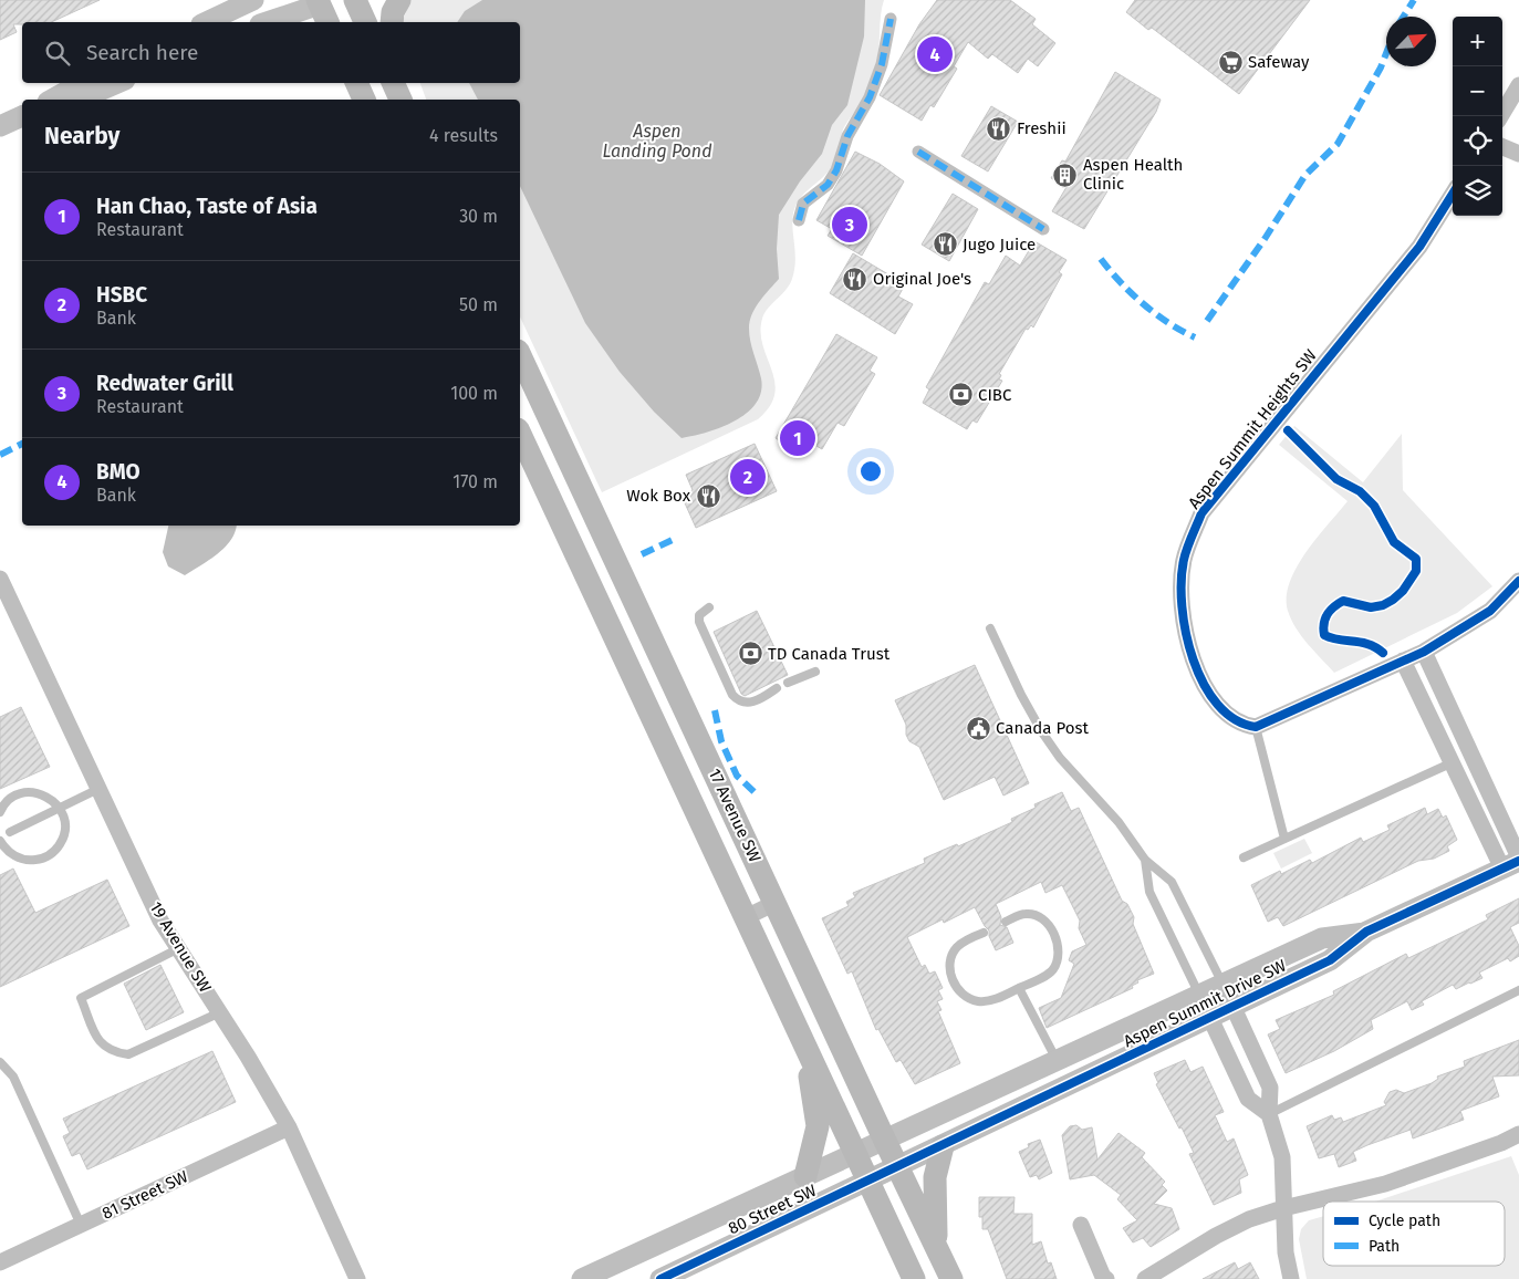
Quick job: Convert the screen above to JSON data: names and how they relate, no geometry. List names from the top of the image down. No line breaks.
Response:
{"streets":{"main road":["17 Avenue SW"],"street":["Aspen Summit Heights SW","19 Avenue SW","Aspen Summit Drive SW","81 Street SW","80 Street SW"]},"crossings":[["17 Avenue SW","Aspen Summit Drive SW"],["17 Avenue SW","80 Street SW"],["19 Avenue SW","81 Street SW"],["Aspen Summit Drive SW","80 Street SW"]],"water":["Aspen Landing Pond"],"places":{"supermarket":["Safeway"],"restaurant":["Freshii","Jugo Juice","Original Joe's","Wok Box"],"building":["Aspen Health Clinic"],"bank":["CIBC","TD Canada Trust"],"public building":["Canada Post"]},"legend":["Cycle path","Path"],"north":"top right","page":{"map_buttons":["+","−"],"search":"Search here","pins":["4","3","1","2"],"heading":["Nearby","4 results"],"list":[{"mark":"1","name":"Han Chao, Taste of Asia","note":"Restaurant","value":"30 m"},{"mark":"2","name":"HSBC","note":"Bank","value":"50 m"},{"mark":"3","name":"Redwater Grill","note":"Restaurant","value":"100 m"},{"mark":"4","name":"BMO","note":"Bank","value":"170 m"}]}}
